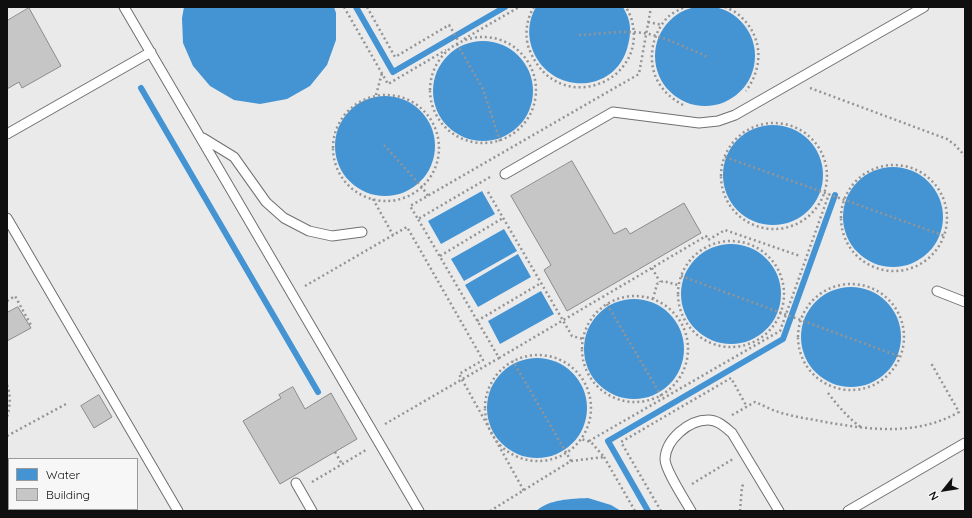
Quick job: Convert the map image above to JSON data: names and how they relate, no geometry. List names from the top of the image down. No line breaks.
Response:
{"legend":["Water","Building"],"north":"bottom left"}
